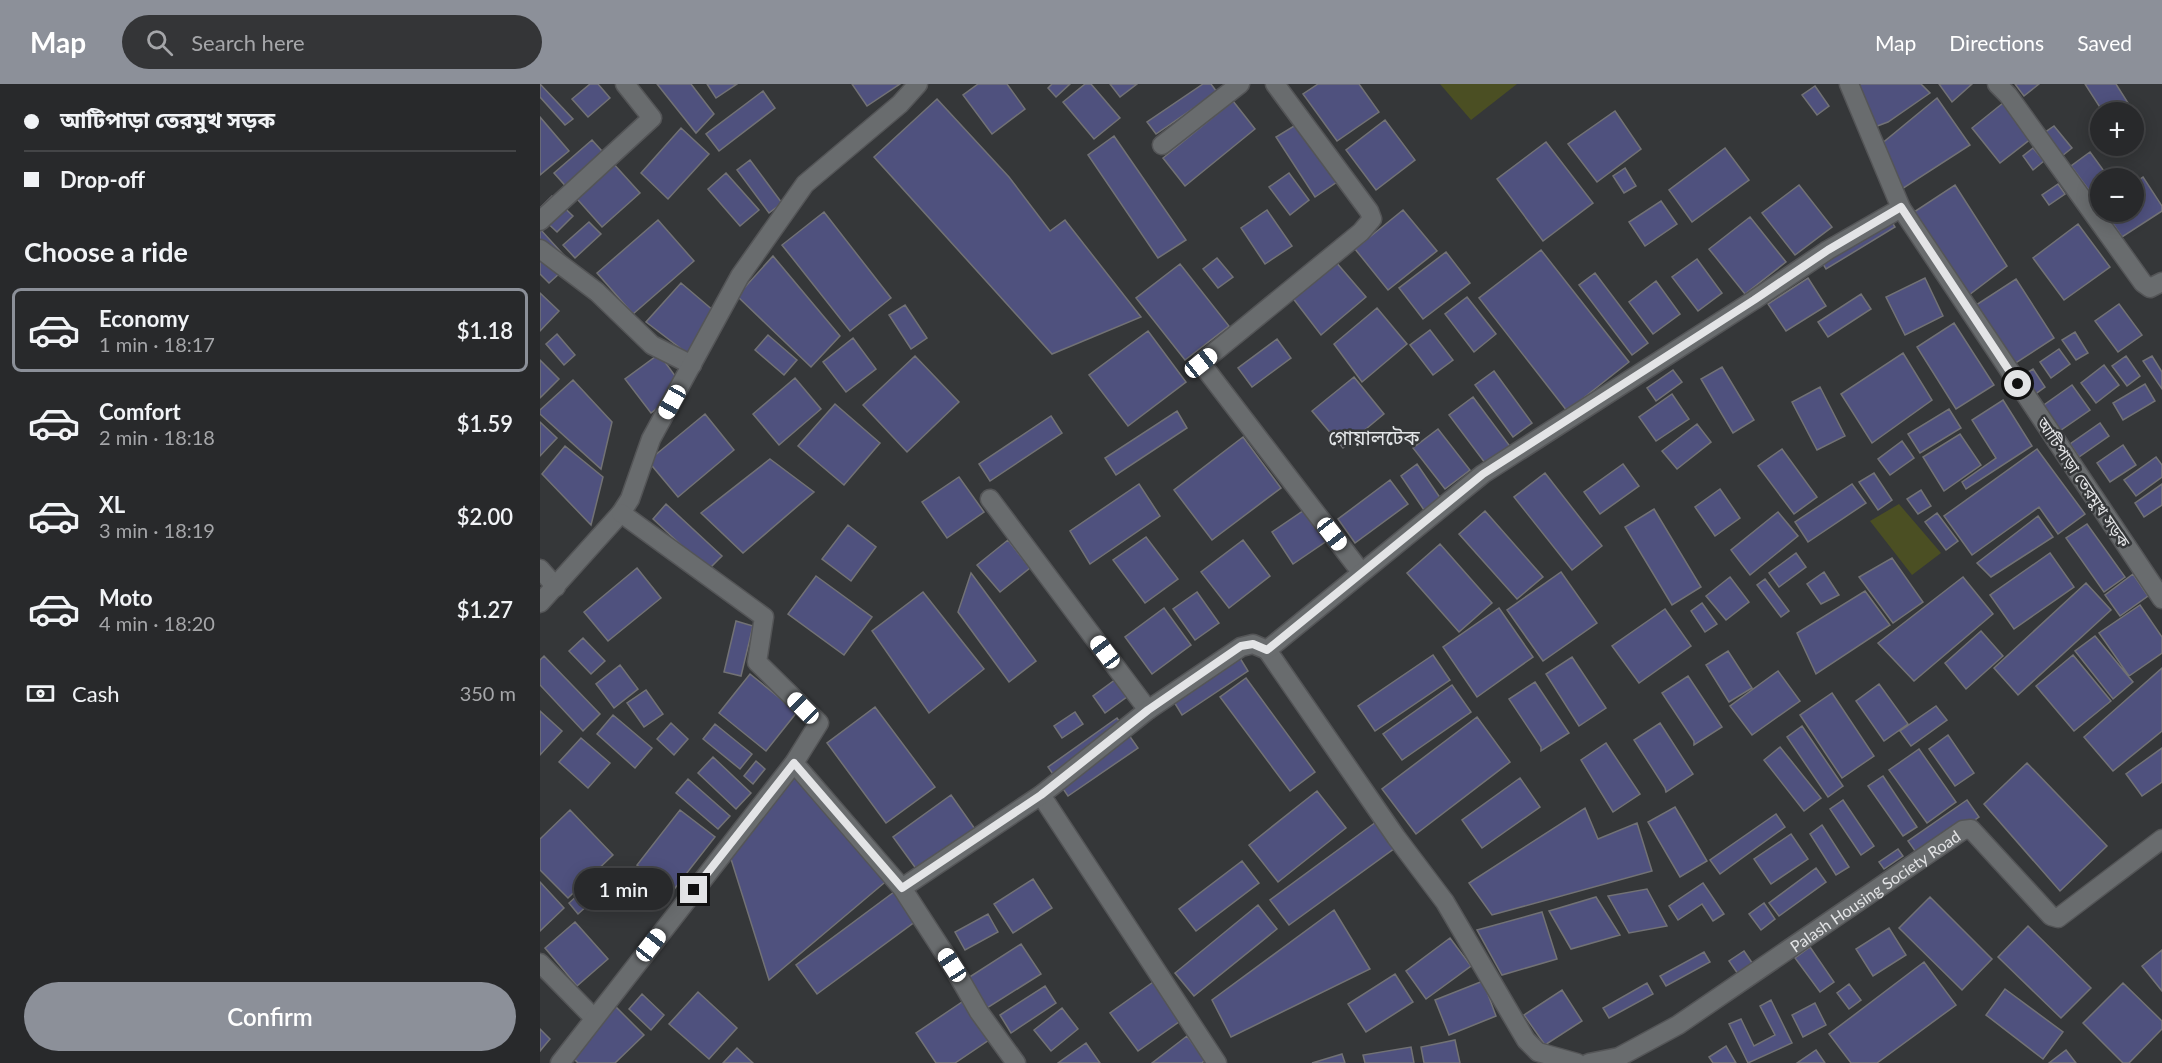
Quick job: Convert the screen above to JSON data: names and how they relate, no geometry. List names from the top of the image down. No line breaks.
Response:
{"streets":{"street":["আটিপাড়া তেরমুখ সড়ক","Palash Housing Society Road"]},"districts":["গোয়ালটেক"],"page":{"header":"Map","search":"Search here","nav":["Map","Directions","Saved"],"banner":["আটিপাড়া তেরমুখ সড়ক","Drop-off"],"map_buttons":["+","−"],"heading":"Choose a ride","list":[{"name":"Economy","note":"1 min · 18:17","value":"$1.18"},{"name":"Comfort","note":"2 min · 18:18","value":"$1.59"},{"name":"XL","note":"3 min · 18:19","value":"$2.00"},{"name":"Moto","note":"4 min · 18:20","value":"$1.27"}],"pay":["Cash","350 m"],"bubble":"1 min","buttons":"Confirm"}}
